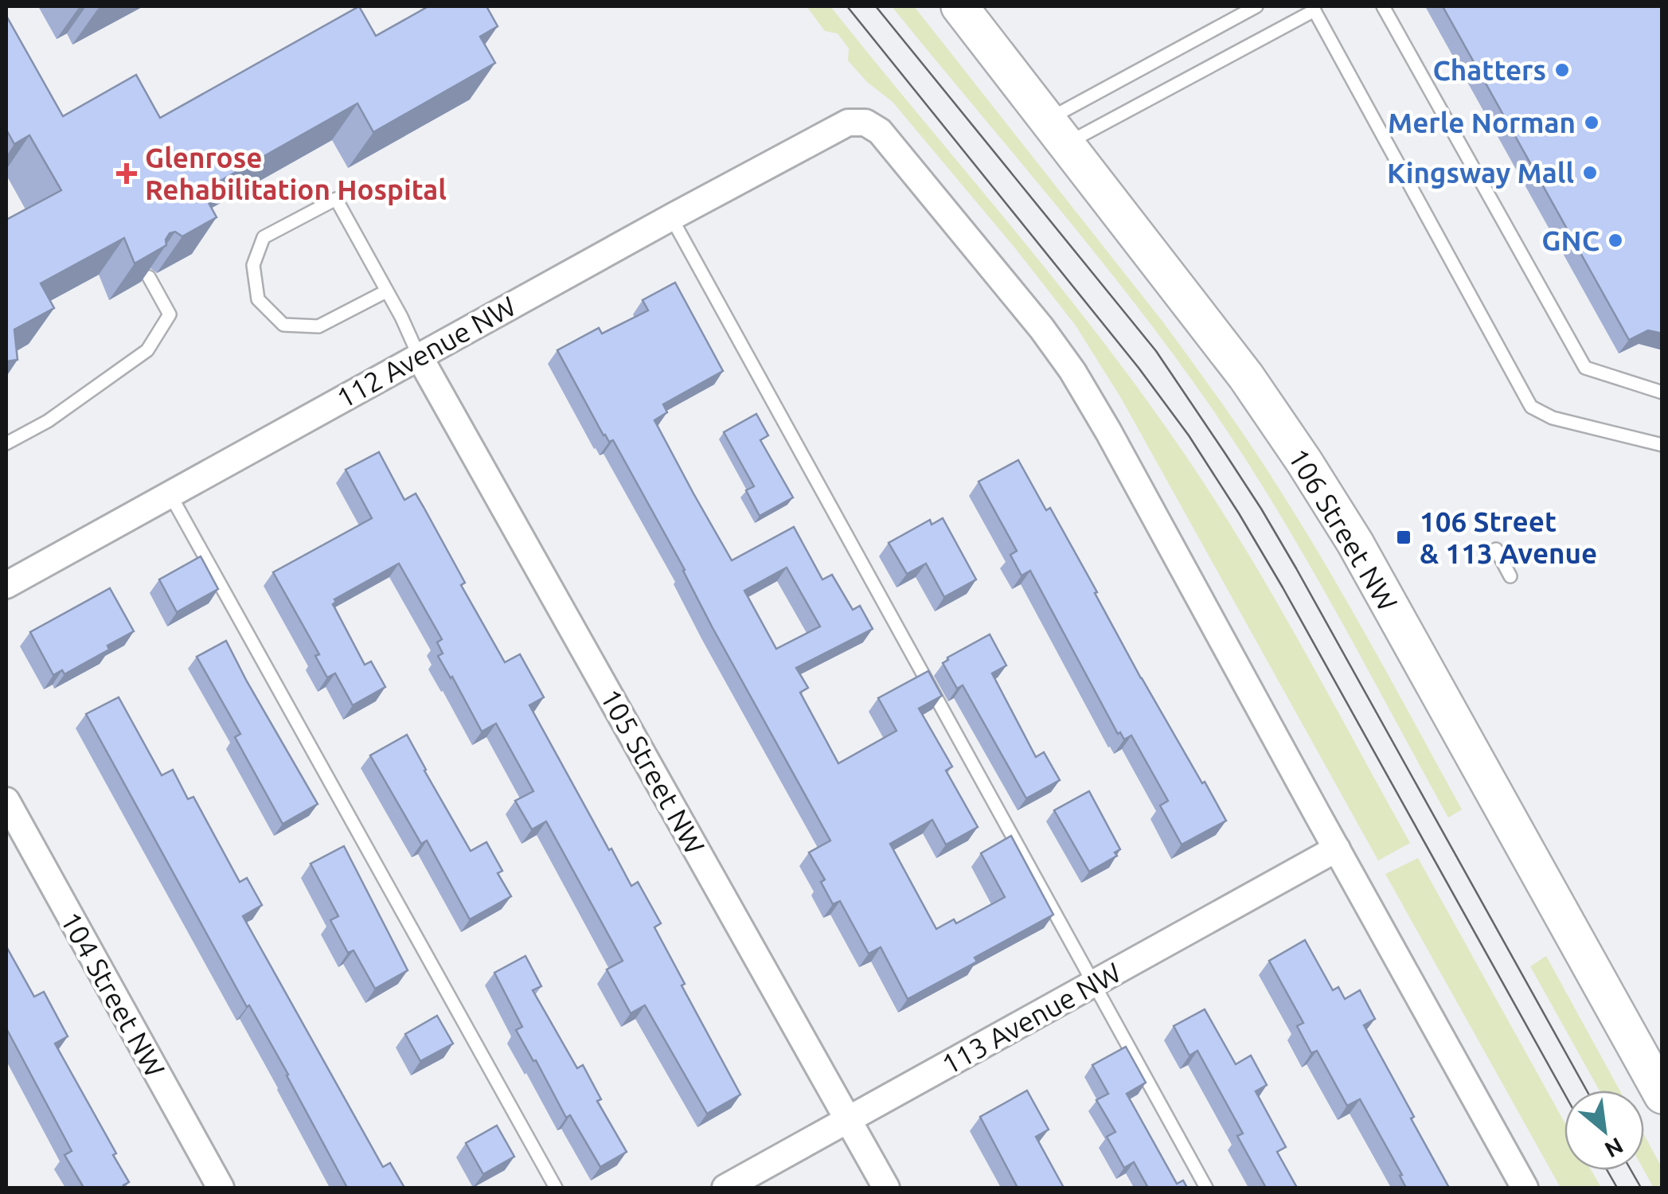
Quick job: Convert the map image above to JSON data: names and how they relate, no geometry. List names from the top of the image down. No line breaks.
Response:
{"streets":{"street":["112 Avenue NW","106 Street NW","105 Street NW","104 Street NW","113 Avenue NW"]},"crossings":[["112 Avenue NW","105 Street NW"],["112 Avenue NW","113 Avenue NW"],["105 Street NW","113 Avenue NW"]],"places":{"other":["Chatters","Merle Norman","Kingsway Mall","GNC"],"health":["Glenrose Rehabilitation Hospital"],"transit":["106 Street & 113 Avenue"]},"north":"bottom right"}
